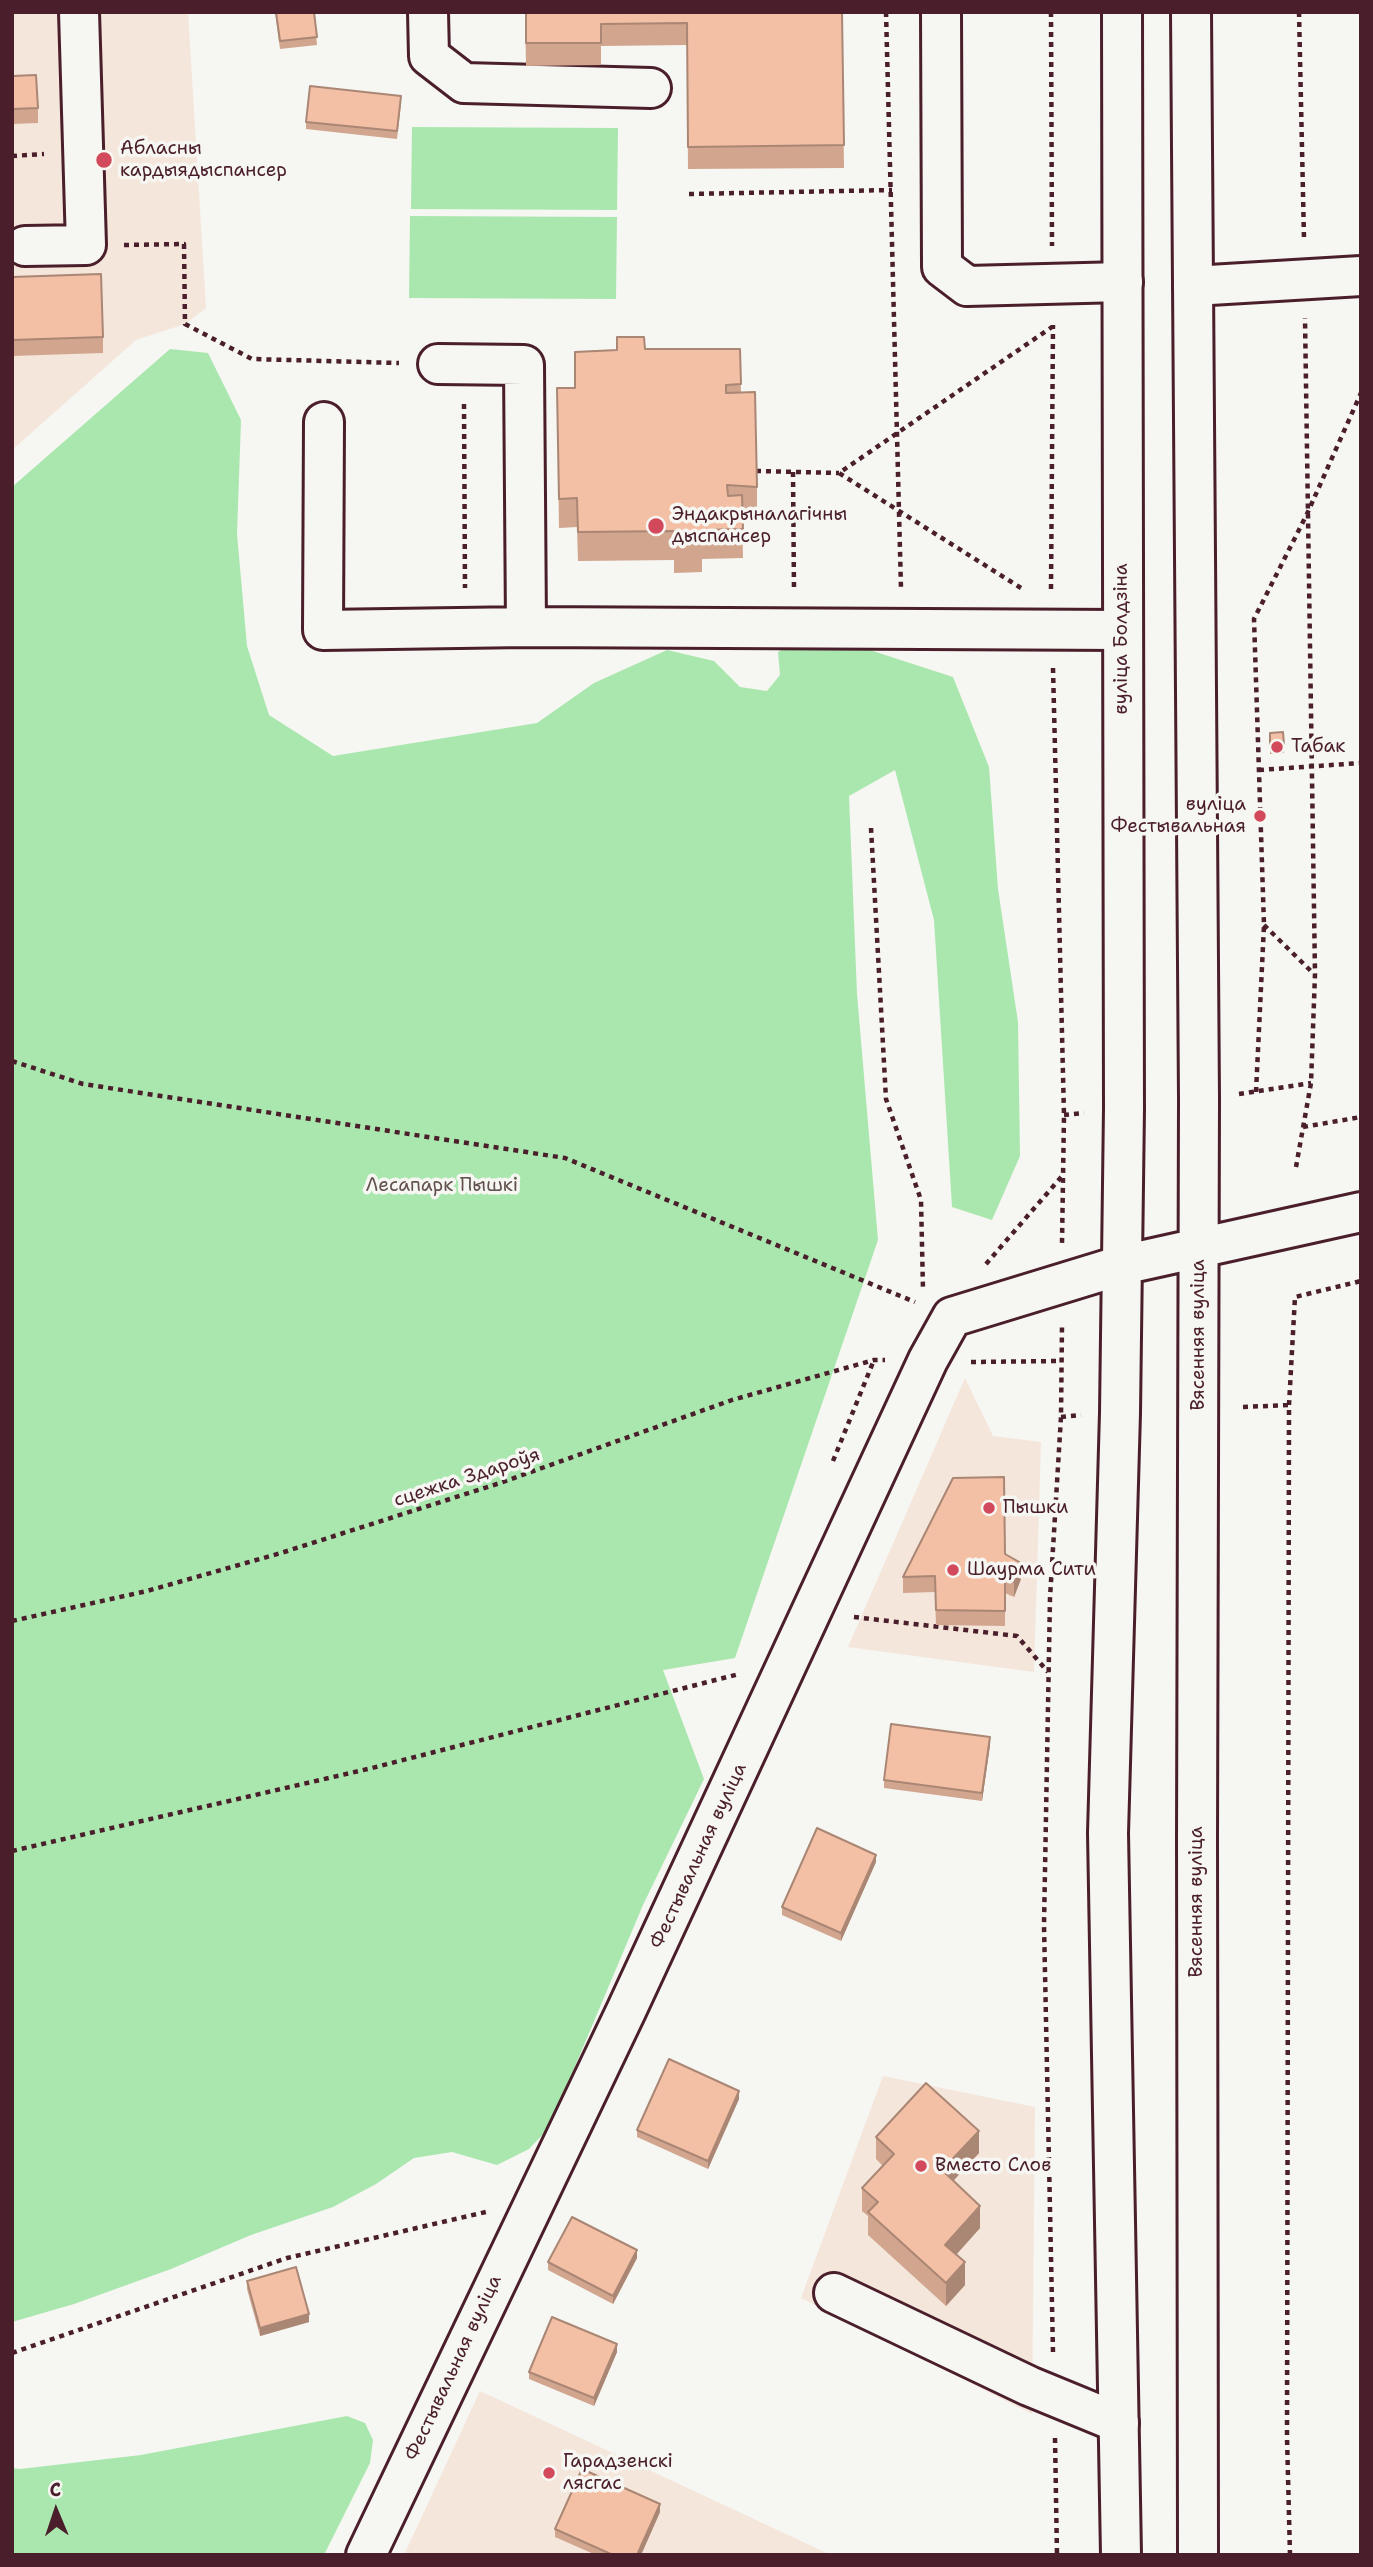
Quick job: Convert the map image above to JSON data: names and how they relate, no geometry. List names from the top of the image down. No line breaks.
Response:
{"streets":{"main road":["вуліца Болдзіна","Вясенняя вуліца","Фестывальная вуліца"],"path":["сцежка Здароўя"]},"crossings":[["сцежка Здароўя","Фестывальная вуліца"]],"parks":["Лесапарк Пышкі"],"places":["Абласны кардыядыспансер","Эндакрыналагічны дыспансер","Табак","вуліца Фестывальная","Пышки","Шаурма Сити","Вместо Слов","Гарадзенскі лясгас"],"north":"top"}
